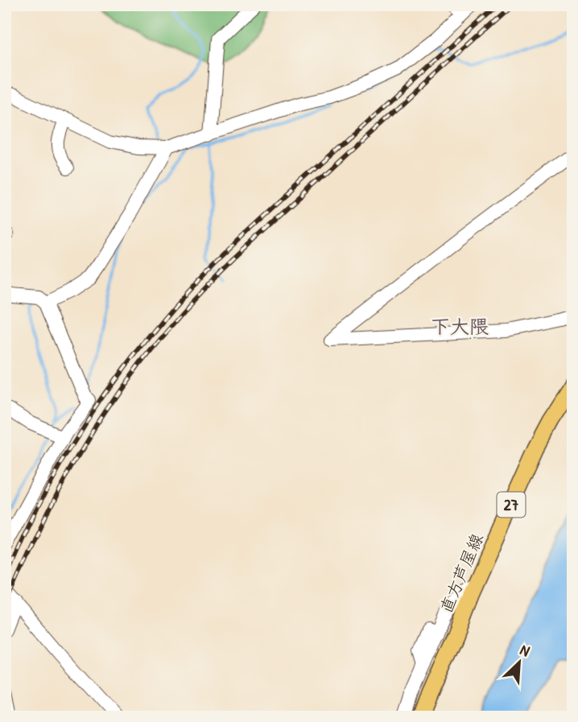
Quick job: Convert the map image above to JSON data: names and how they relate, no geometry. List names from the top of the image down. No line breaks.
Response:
{"streets":{"main road":["27","直方芦屋線"]},"districts":["下大隈"],"north":"top right"}
